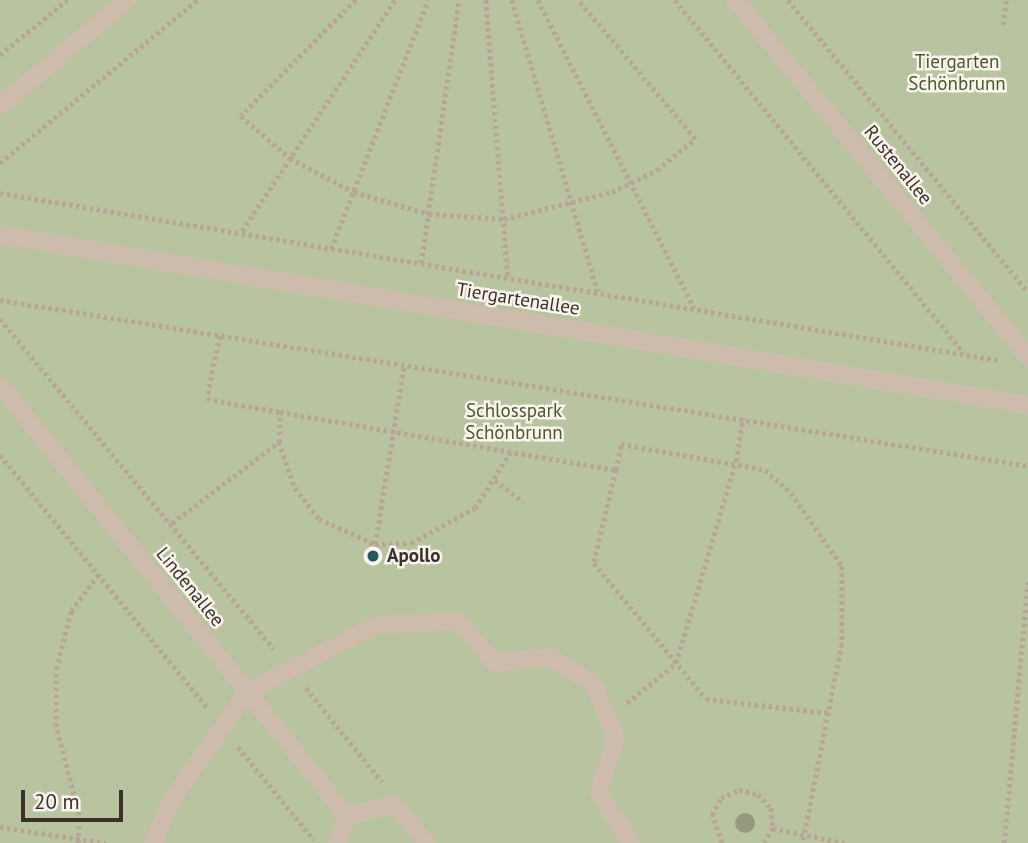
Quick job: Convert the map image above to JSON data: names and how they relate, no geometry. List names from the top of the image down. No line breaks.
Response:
{"streets":{"street":["Rustenallee","Tiergartenallee","Lindenallee"]},"parks":["Tiergarten Schönbrunn","Schlosspark Schönbrunn"],"places":["Apollo"],"scale_bar":"20 m"}
